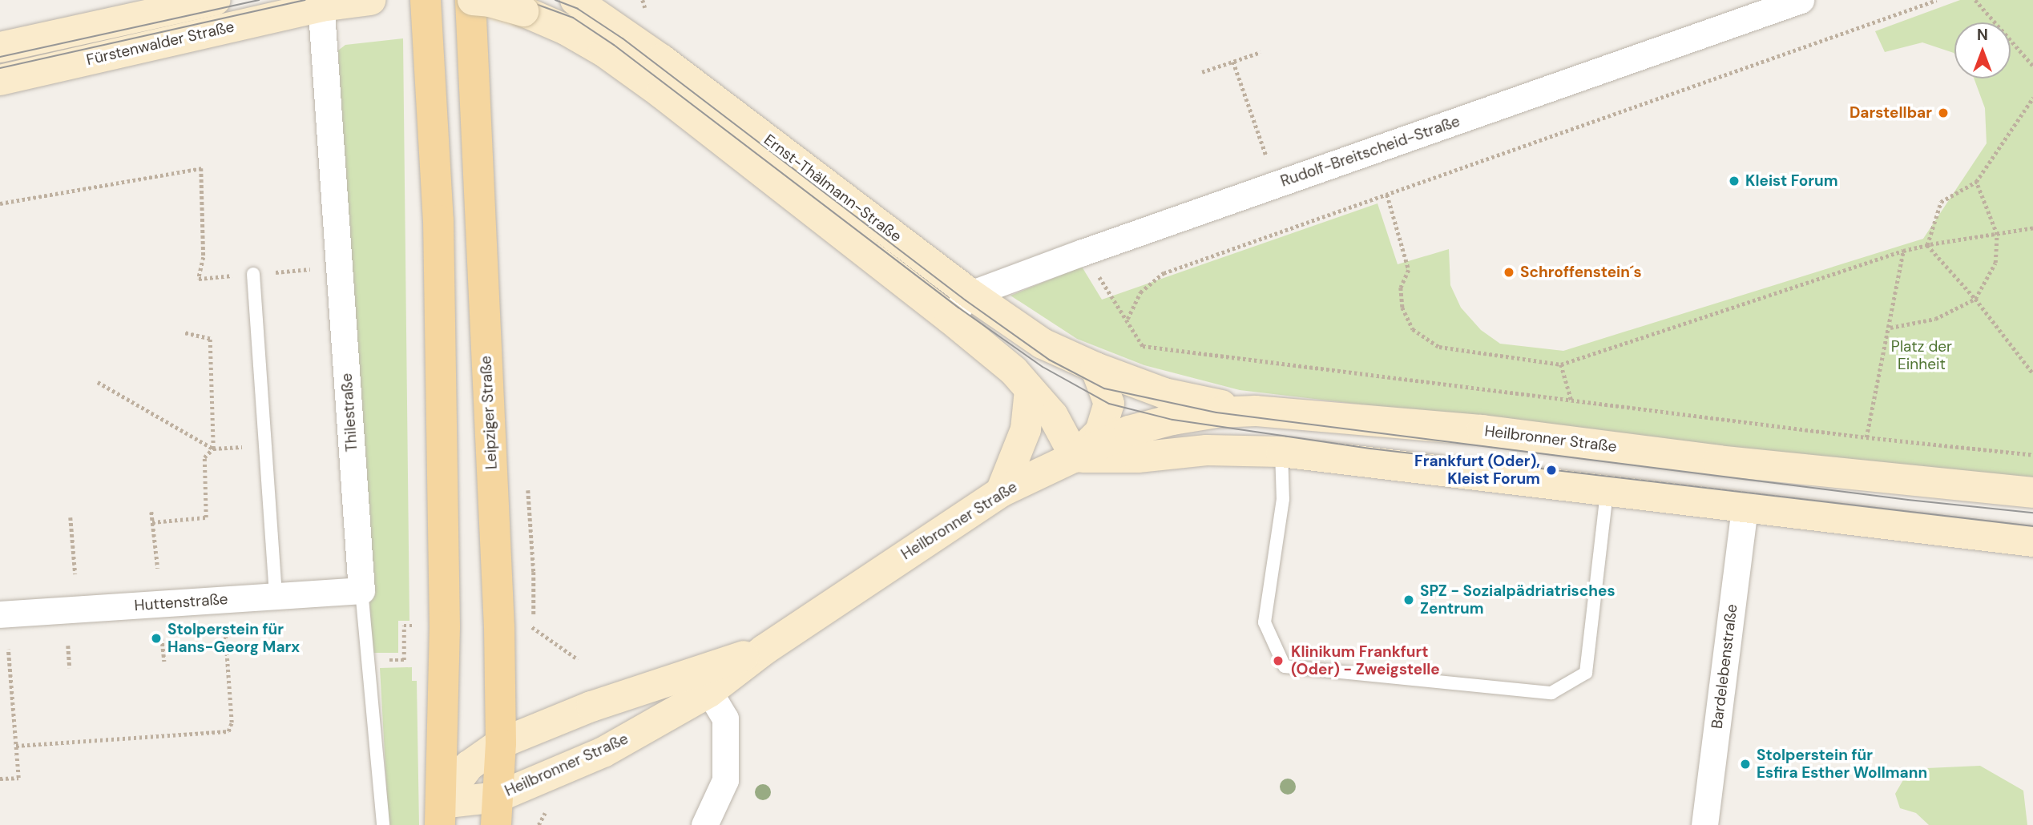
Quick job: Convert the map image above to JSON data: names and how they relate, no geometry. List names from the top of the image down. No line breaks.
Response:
{"streets":{"main road":["Leipziger Straße"],"street":["Fürstenwalder Straße","Rudolf-Breitscheid-Straße","Ernst-Thälmann-Straße","Thilestraße","Heilbronner Straße","Huttenstraße","Bardelebenstraße"]},"crossings":[["Fürstenwalder Straße","Thilestraße"],["Rudolf-Breitscheid-Straße","Ernst-Thälmann-Straße"],["Ernst-Thälmann-Straße","Leipziger Straße"],["Ernst-Thälmann-Straße","Heilbronner Straße"],["Thilestraße","Huttenstraße"],["Leipziger Straße","Heilbronner Straße"],["Heilbronner Straße","Bardelebenstraße"]],"parks":["Platz der Einheit"],"places":["Darstellbar","Kleist Forum","Schroffenstein´s","Frankfurt (Oder), Kleist Forum","SPZ - Sozialpädriatrisches Zentrum","Stolperstein für Hans-Georg Marx","Klinikum Frankfurt (Oder) - Zweigstelle","Stolperstein für Esfira Esther Wollmann"],"north":"top"}
